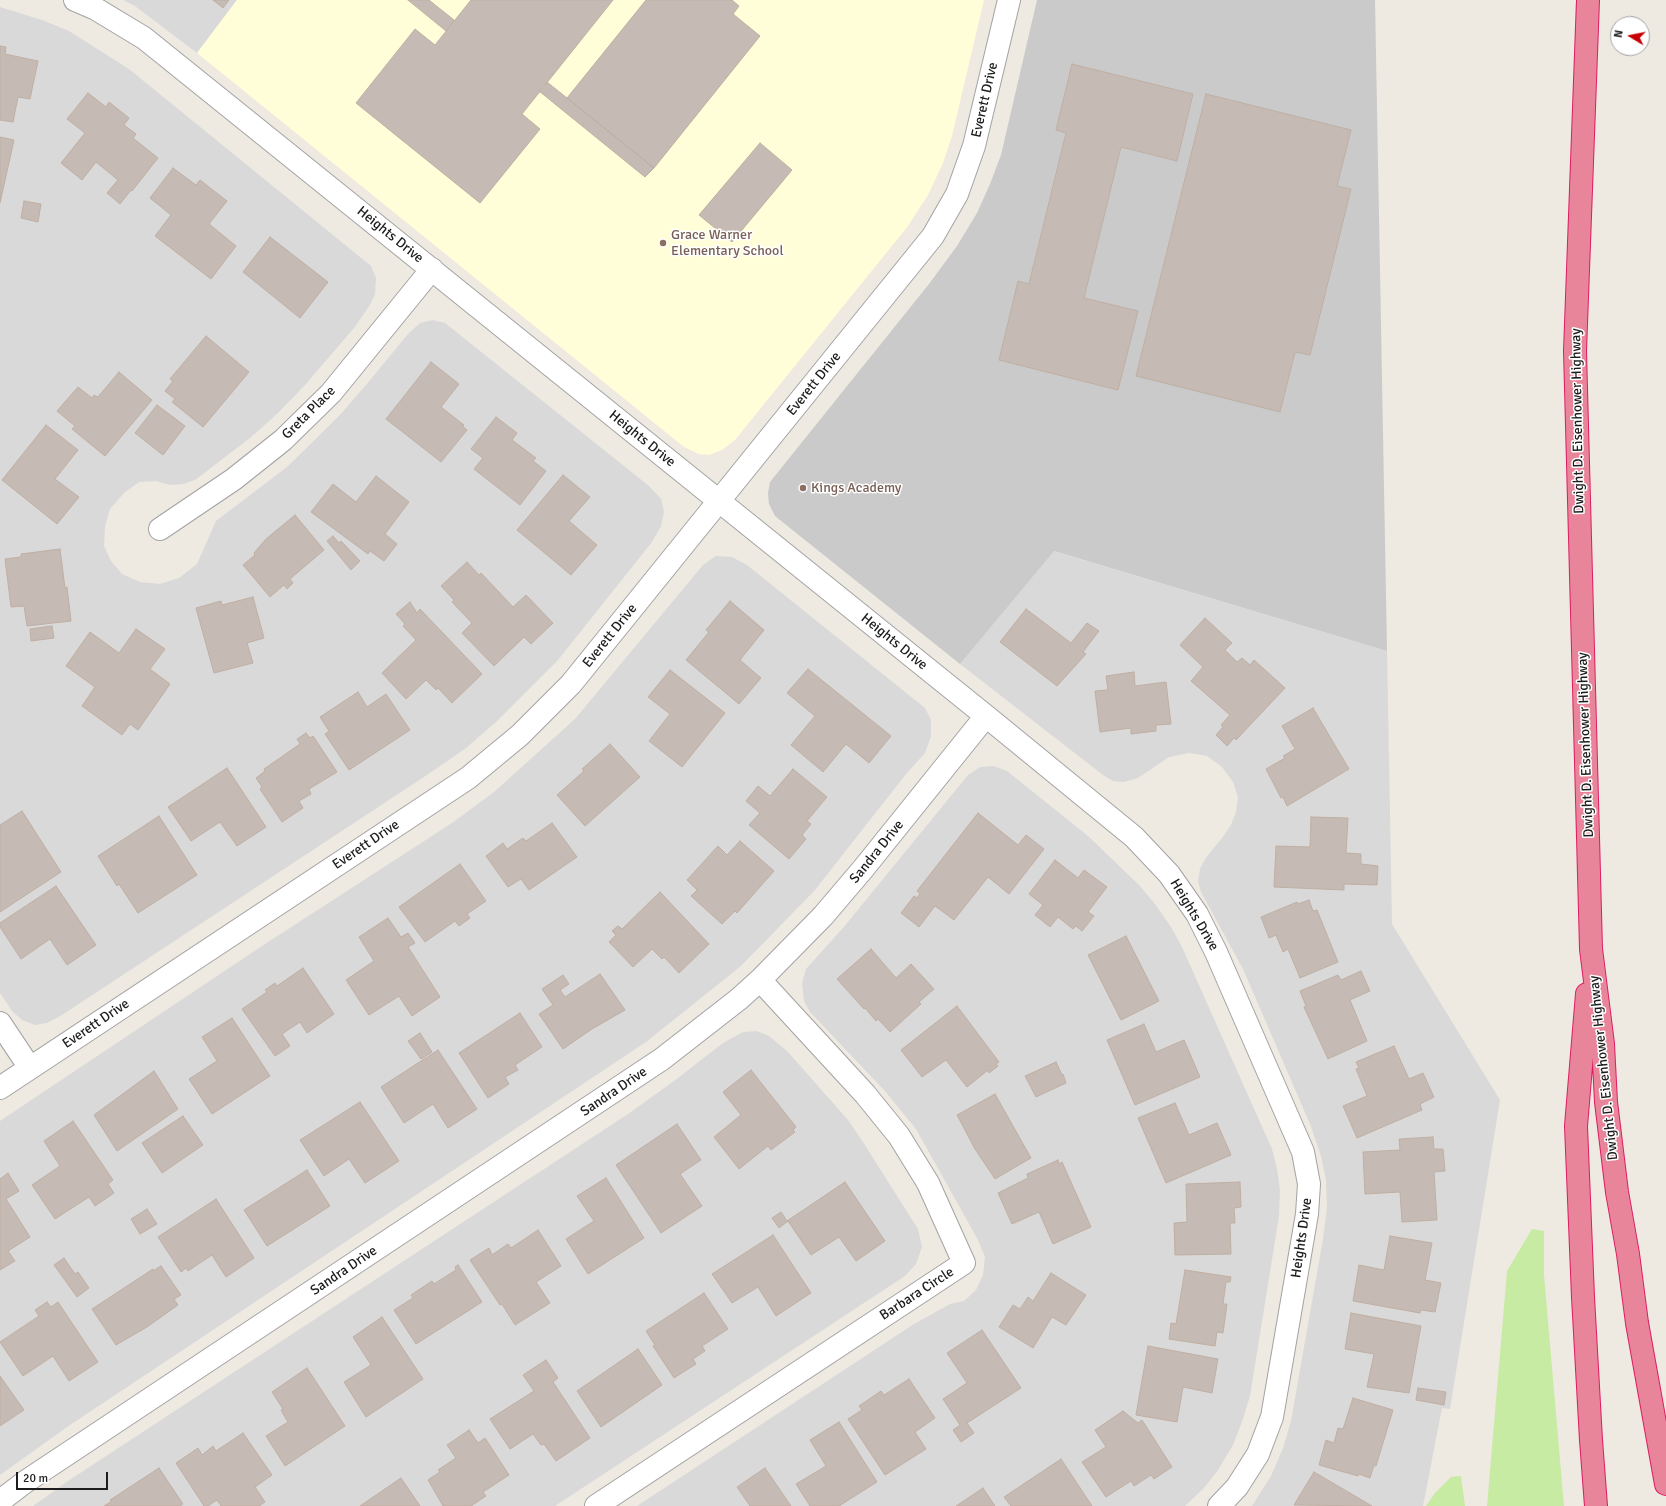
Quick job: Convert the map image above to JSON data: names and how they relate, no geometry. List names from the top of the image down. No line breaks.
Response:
{"streets":{"highway":["Dwight D. Eisenhower Highway"],"street":["Everett Drive","Heights Drive","Greta Place","Sandra Drive","Barbara Circle"]},"crossings":[["Everett Drive","Heights Drive"],["Heights Drive","Greta Place"],["Heights Drive","Sandra Drive"],["Sandra Drive","Barbara Circle"]],"places":["Grace Warner Elementary School","Kings Academy"],"scale_bar":"20 m","north":"left"}
